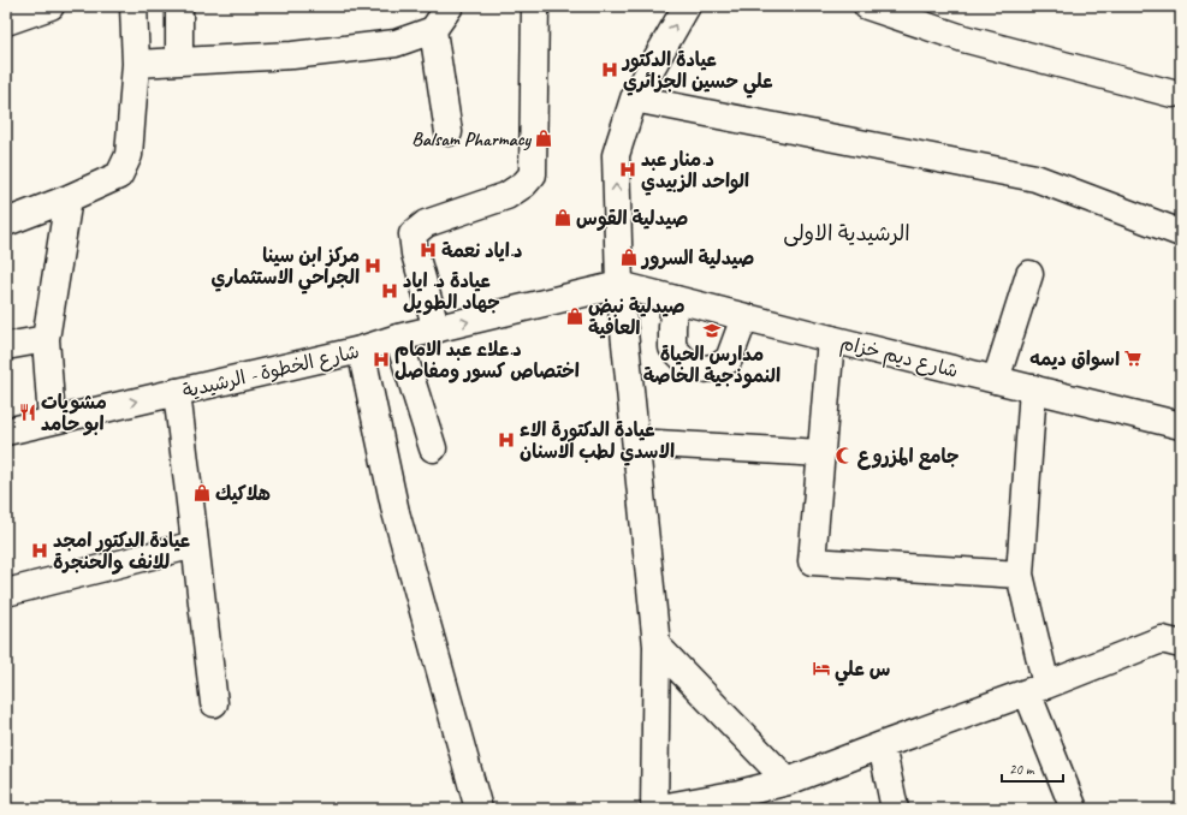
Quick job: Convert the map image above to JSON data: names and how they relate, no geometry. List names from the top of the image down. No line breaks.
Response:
{"streets":{"street":["شارع ديم خزام","شارع الخطوة - الرشيدية"]},"crossings":[["شارع ديم خزام","شارع الخطوة - الرشيدية"]],"districts":["الرشيدية الاولى"],"places":{"hospital":["عيادة الدكتور علي حسين الجزائري","د.منار عبد الواحد الزبيدي","د.اياد نعمة","مركز ابن سينا الجراحي الاستثماري","عيادة د. اياد جهاد الطويل","د.علاء عبد الامام اختصاص كسور ومفاصل","عيادة الدكتورة الاء الاسدي لطب الاسنان","عيادة الدكتور امجد للانف والحنجرة"],"shop":["Balsam Pharmacy","صيدلية القوس","صيدلية السرور","صيدلية نبض العافية","هلاكيك"],"school or university":["مدارس الحياة النموذجية الخاصة"],"supermarket":["اسواق ديمه"],"restaurant":["مشويات ابو حامد"],"mosque":["جامع المزروع"],"hotel":["س علي"]},"scale_bar":"20 m"}
